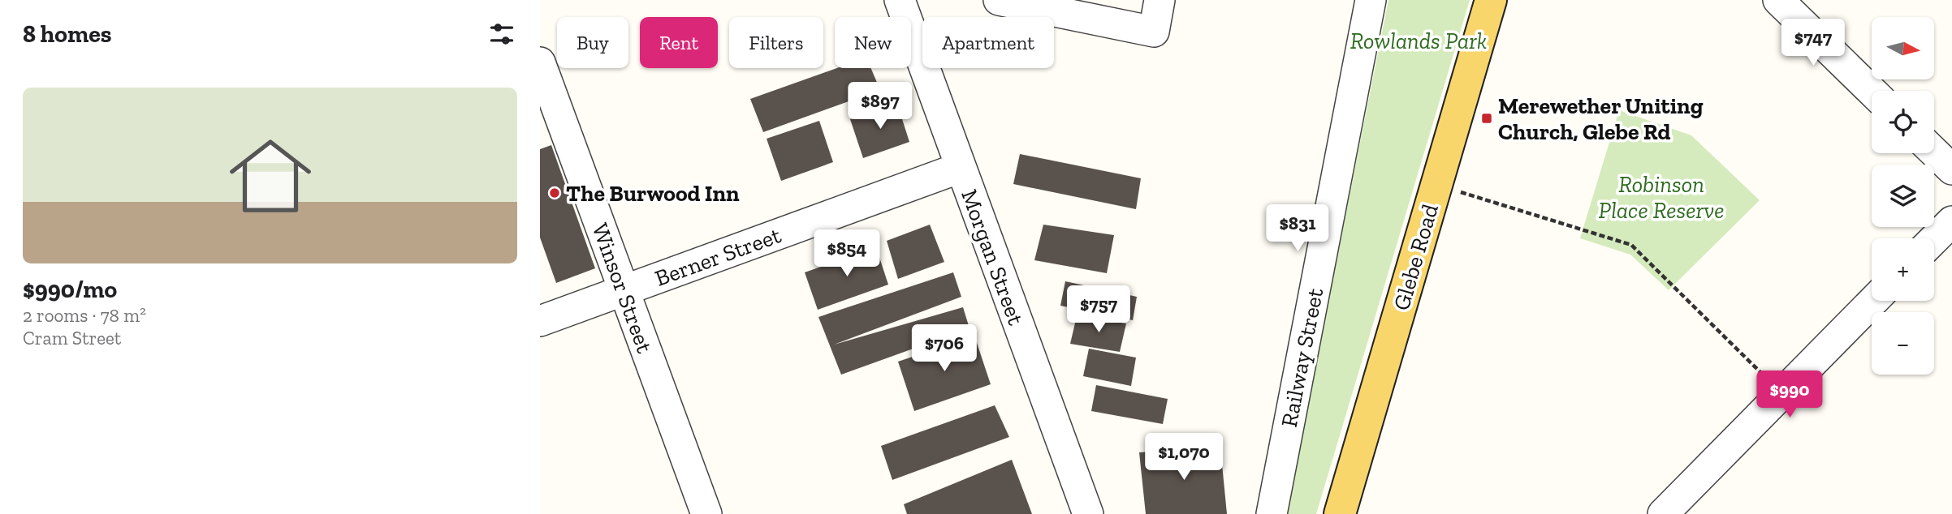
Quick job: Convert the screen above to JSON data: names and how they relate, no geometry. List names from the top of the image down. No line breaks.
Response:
{"streets":{"main road":["Glebe Road"],"street":["Berner Street","Morgan Street","Winsor Street","Railway Street"]},"crossings":[["Berner Street","Morgan Street"],["Berner Street","Winsor Street"]],"parks":["Rowlands Park","Robinson Place Reserve"],"places":{"transit":["Merewether Uniting Church, Glebe Rd"],"other":["The Burwood Inn"]},"north":"right","page":{"heading":"8 homes","map_buttons":["+","−"],"chip":["Buy","Rent","Filters","New","Apartment"],"price":["$747","$897","$831","$854","$757","$706","$990","$1,070"],"list":[{"name":"$990/mo","note":"2 rooms · 78 m² · Cram Street"}]}}
